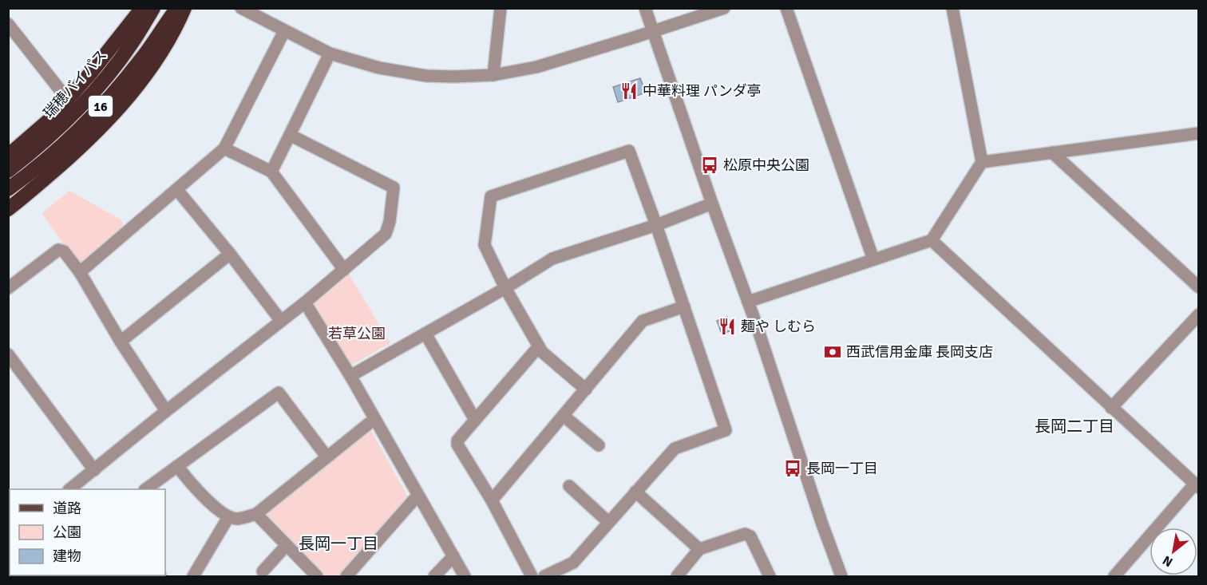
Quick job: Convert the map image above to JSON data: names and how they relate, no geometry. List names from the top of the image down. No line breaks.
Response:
{"streets":{"highway":["瑞穂バイパス","16"]},"districts":["長岡二丁目","長岡一丁目"],"parks":["若草公園"],"places":{"restaurant":["中華料理 パンダ亭","麺や しむら"],"bus stop":["松原中央公園","長岡一丁目"],"bank":["西武信用金庫 長岡支店"]},"legend":["道路","公園","建物"],"north":"bottom left"}
